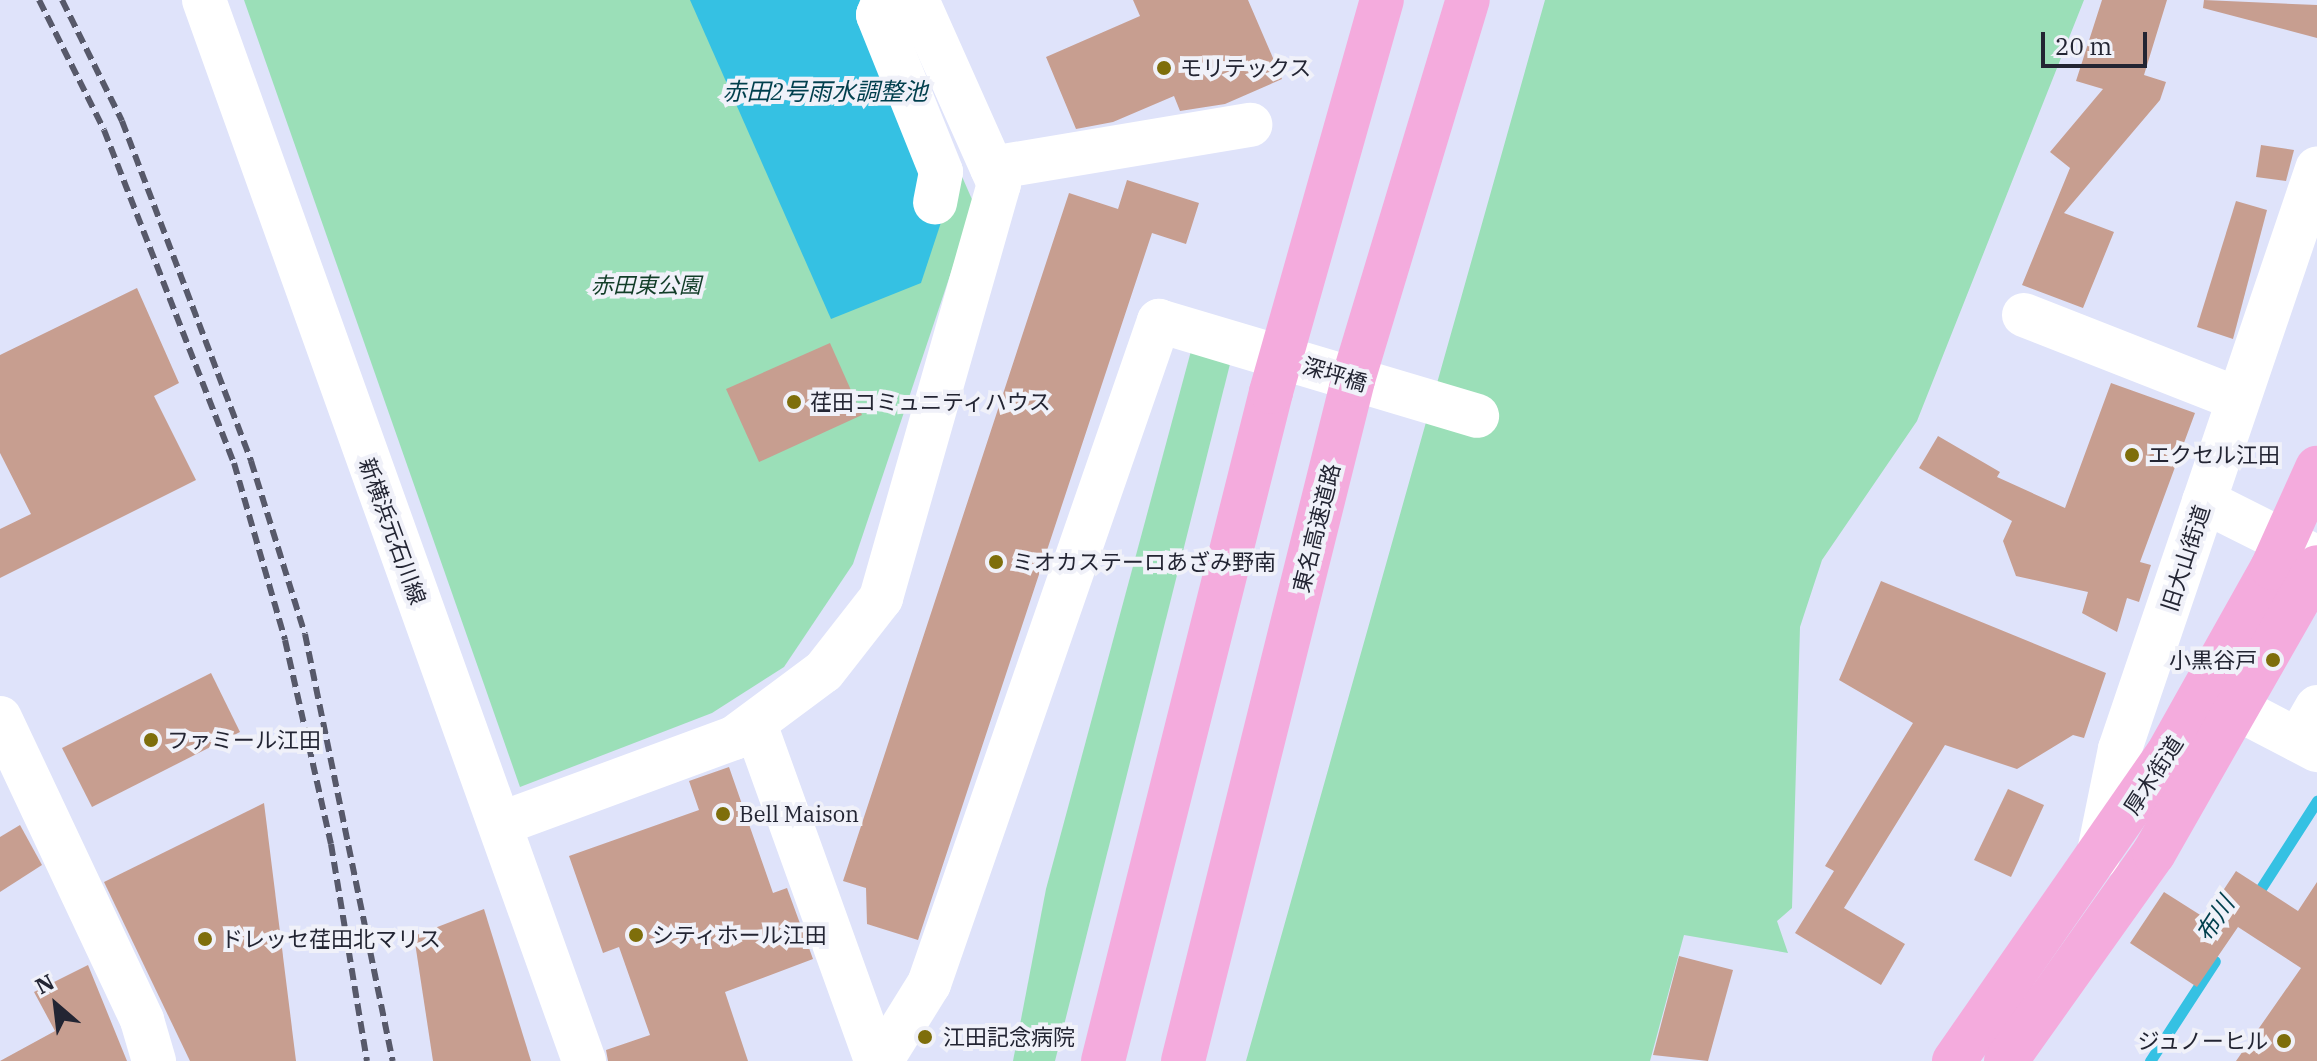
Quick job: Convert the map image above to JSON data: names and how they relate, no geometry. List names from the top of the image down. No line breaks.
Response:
{"streets":{"highway":["東名高速道路","厚木街道"],"street":["深坪橋","新横浜元石川線","旧大山街道"]},"crossings":[["旧大山街道","厚木街道"]],"water":["赤田2号雨水調整池","布川"],"parks":["赤田東公園"],"places":["モリテックス","荏田コミュニティハウス","エクセル江田","ミオカステーロあざみ野南","小黒谷戸","ファミール江田","Bell Maison","シティホール江田","ドレッセ荏田北マリス","江田記念病院","ジュノーヒル"],"scale_bar":"20 m","north":"top left"}
